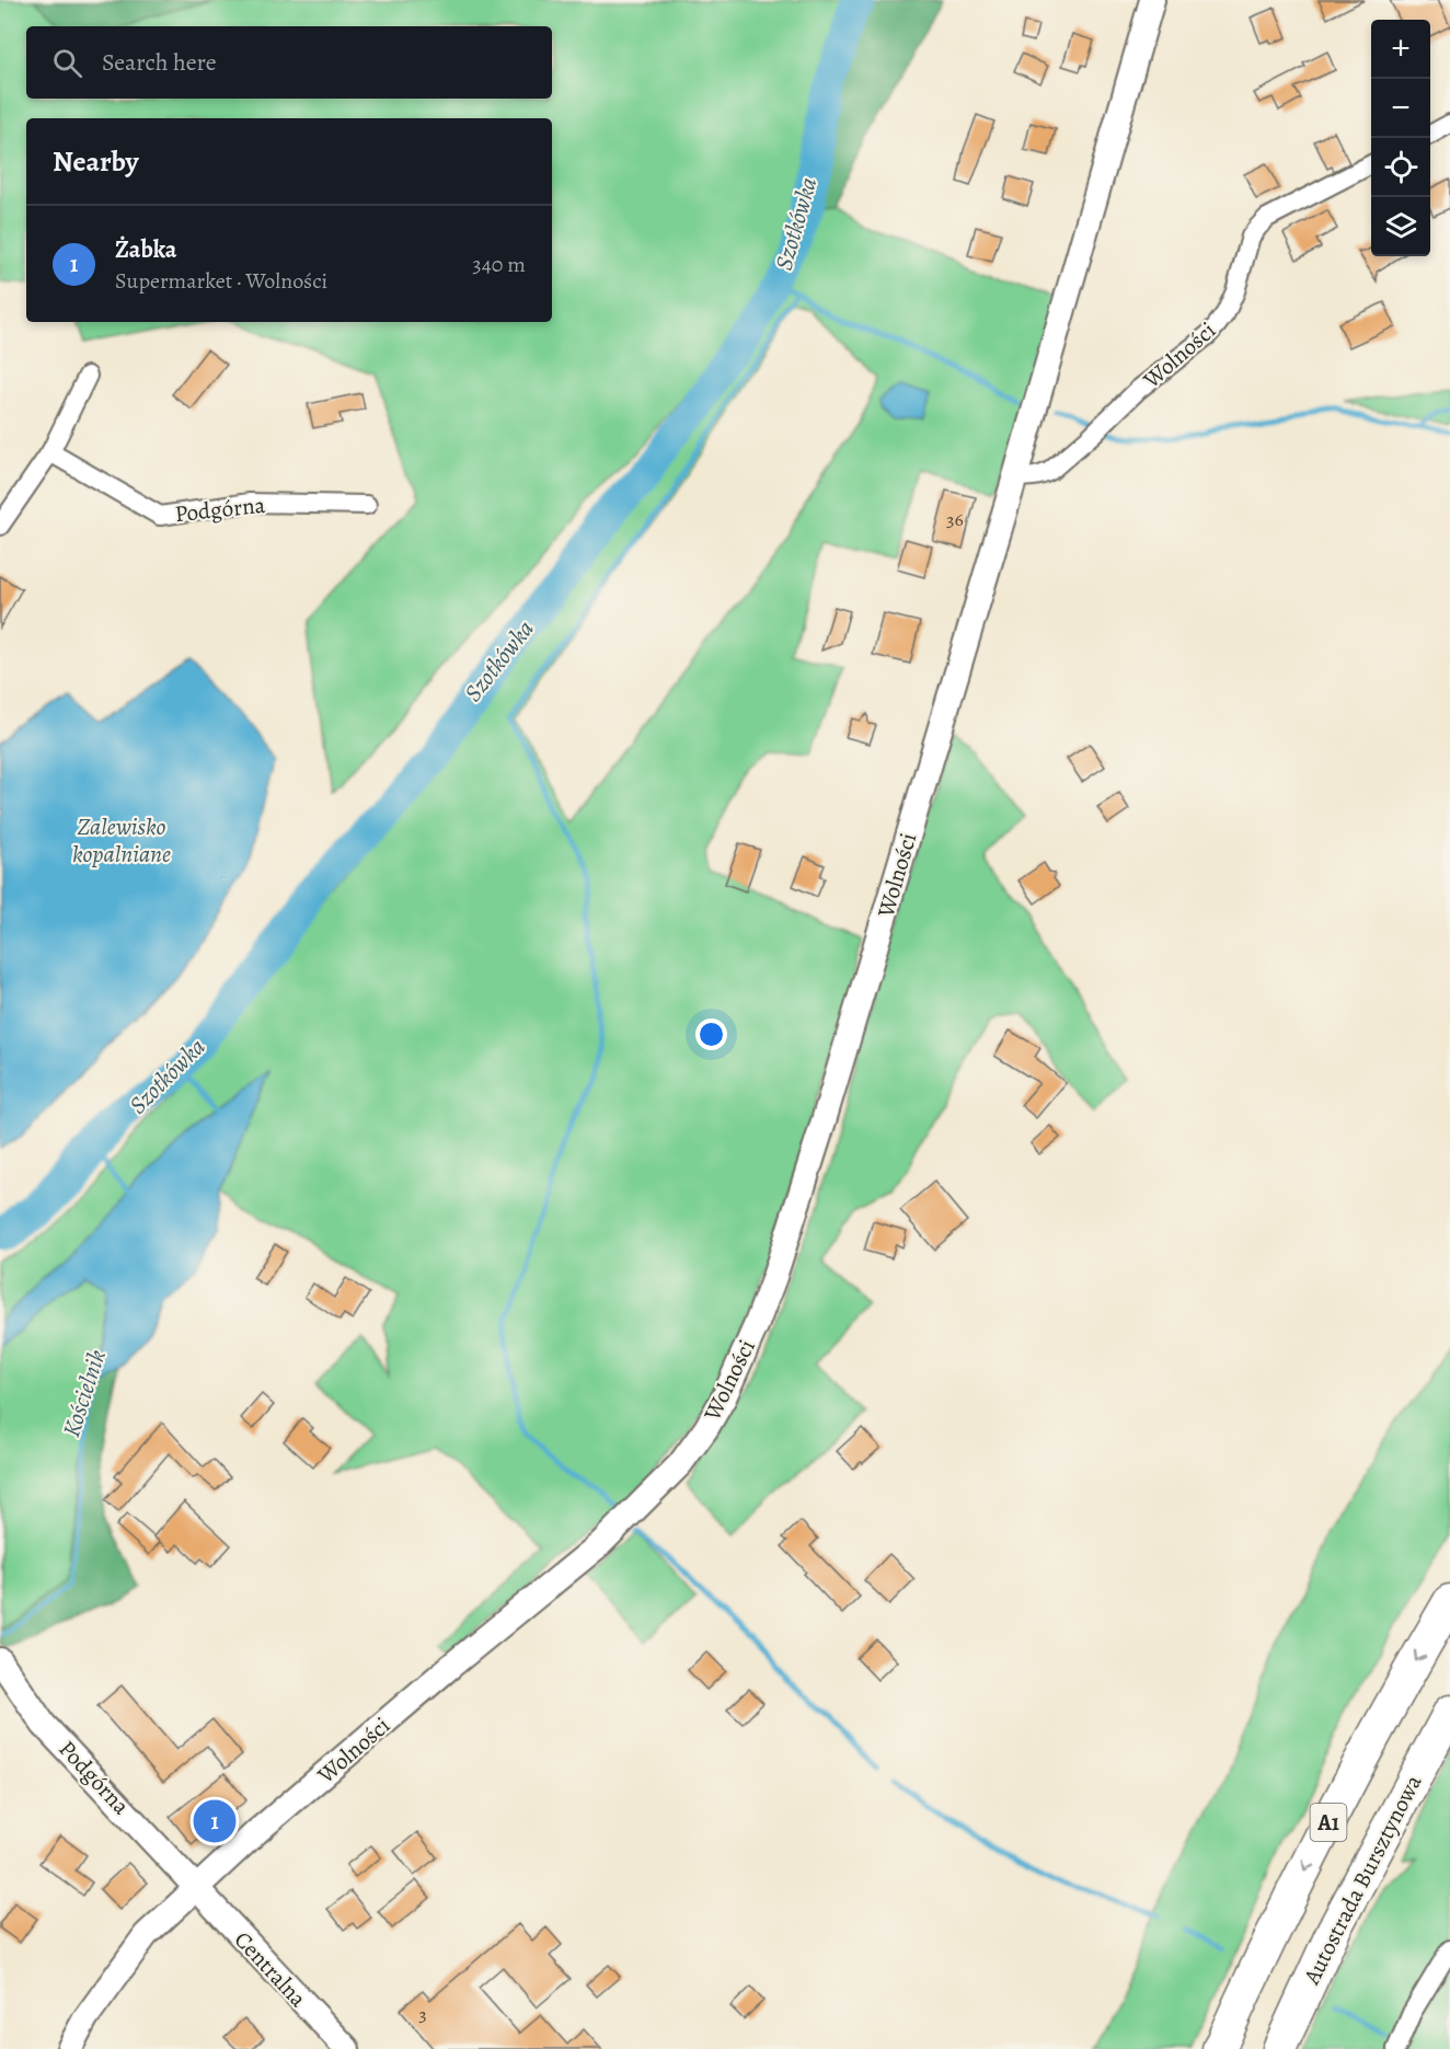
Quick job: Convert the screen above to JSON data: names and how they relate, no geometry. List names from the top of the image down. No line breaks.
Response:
{"streets":{"highway":["A1","Autostrada Bursztynowa"],"main road":["Wolności","Podgórna","Centralna"]},"crossings":[["Wolności","Podgórna"],["Wolności","Centralna"],["Podgórna","Centralna"]],"water":["Szotkówka","Zalewisko kopalniane","Kościelnik"],"house_numbers":["36","3"],"page":{"map_buttons":["+","−"],"search":"Search here","heading":"Nearby","list":[{"mark":"1","name":"Żabka","note":"Supermarket · Wolności","value":"340 m"}],"pins":"1"}}
